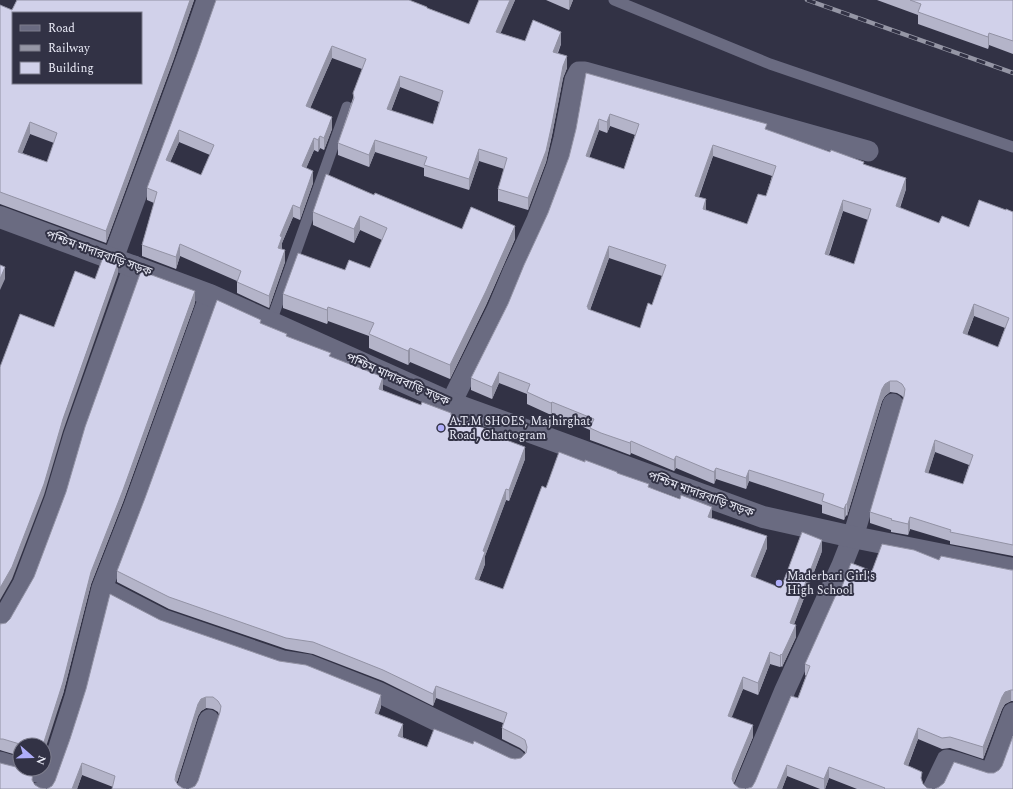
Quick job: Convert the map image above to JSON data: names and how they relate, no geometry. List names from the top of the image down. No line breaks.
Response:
{"streets":{"street":["পশ্চিম মাদারবাড়ি সড়ক"]},"places":["A.T.M SHOES, Majhirghat Road, Chattogram","Maderbari Girl's High School"],"legend":["Road","Railway","Building"],"north":"right"}
